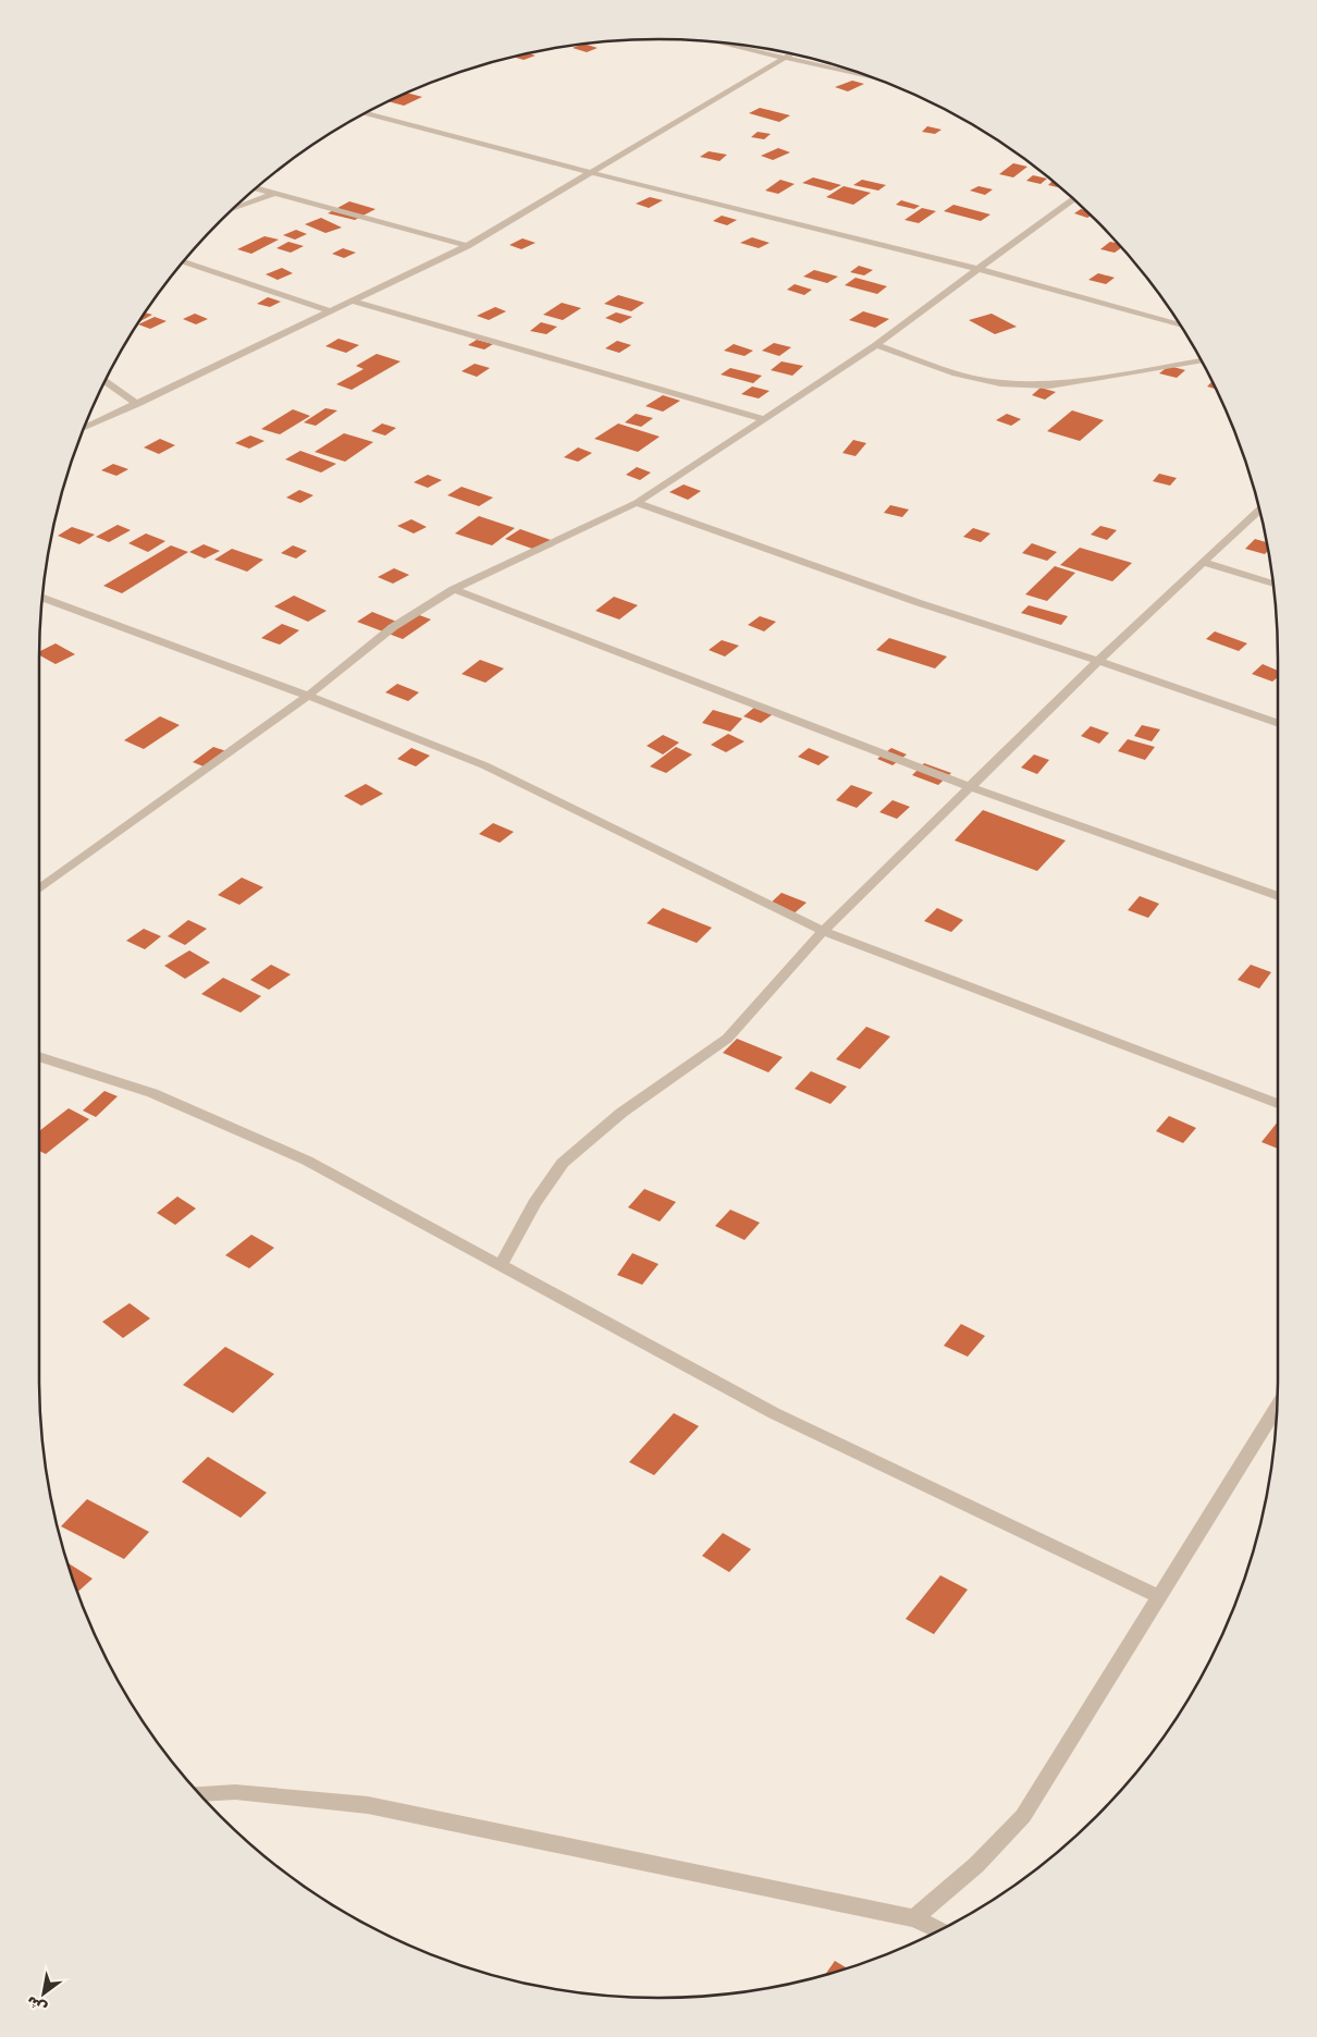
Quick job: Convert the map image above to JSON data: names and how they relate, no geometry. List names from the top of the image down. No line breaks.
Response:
{"north":"bottom left"}
